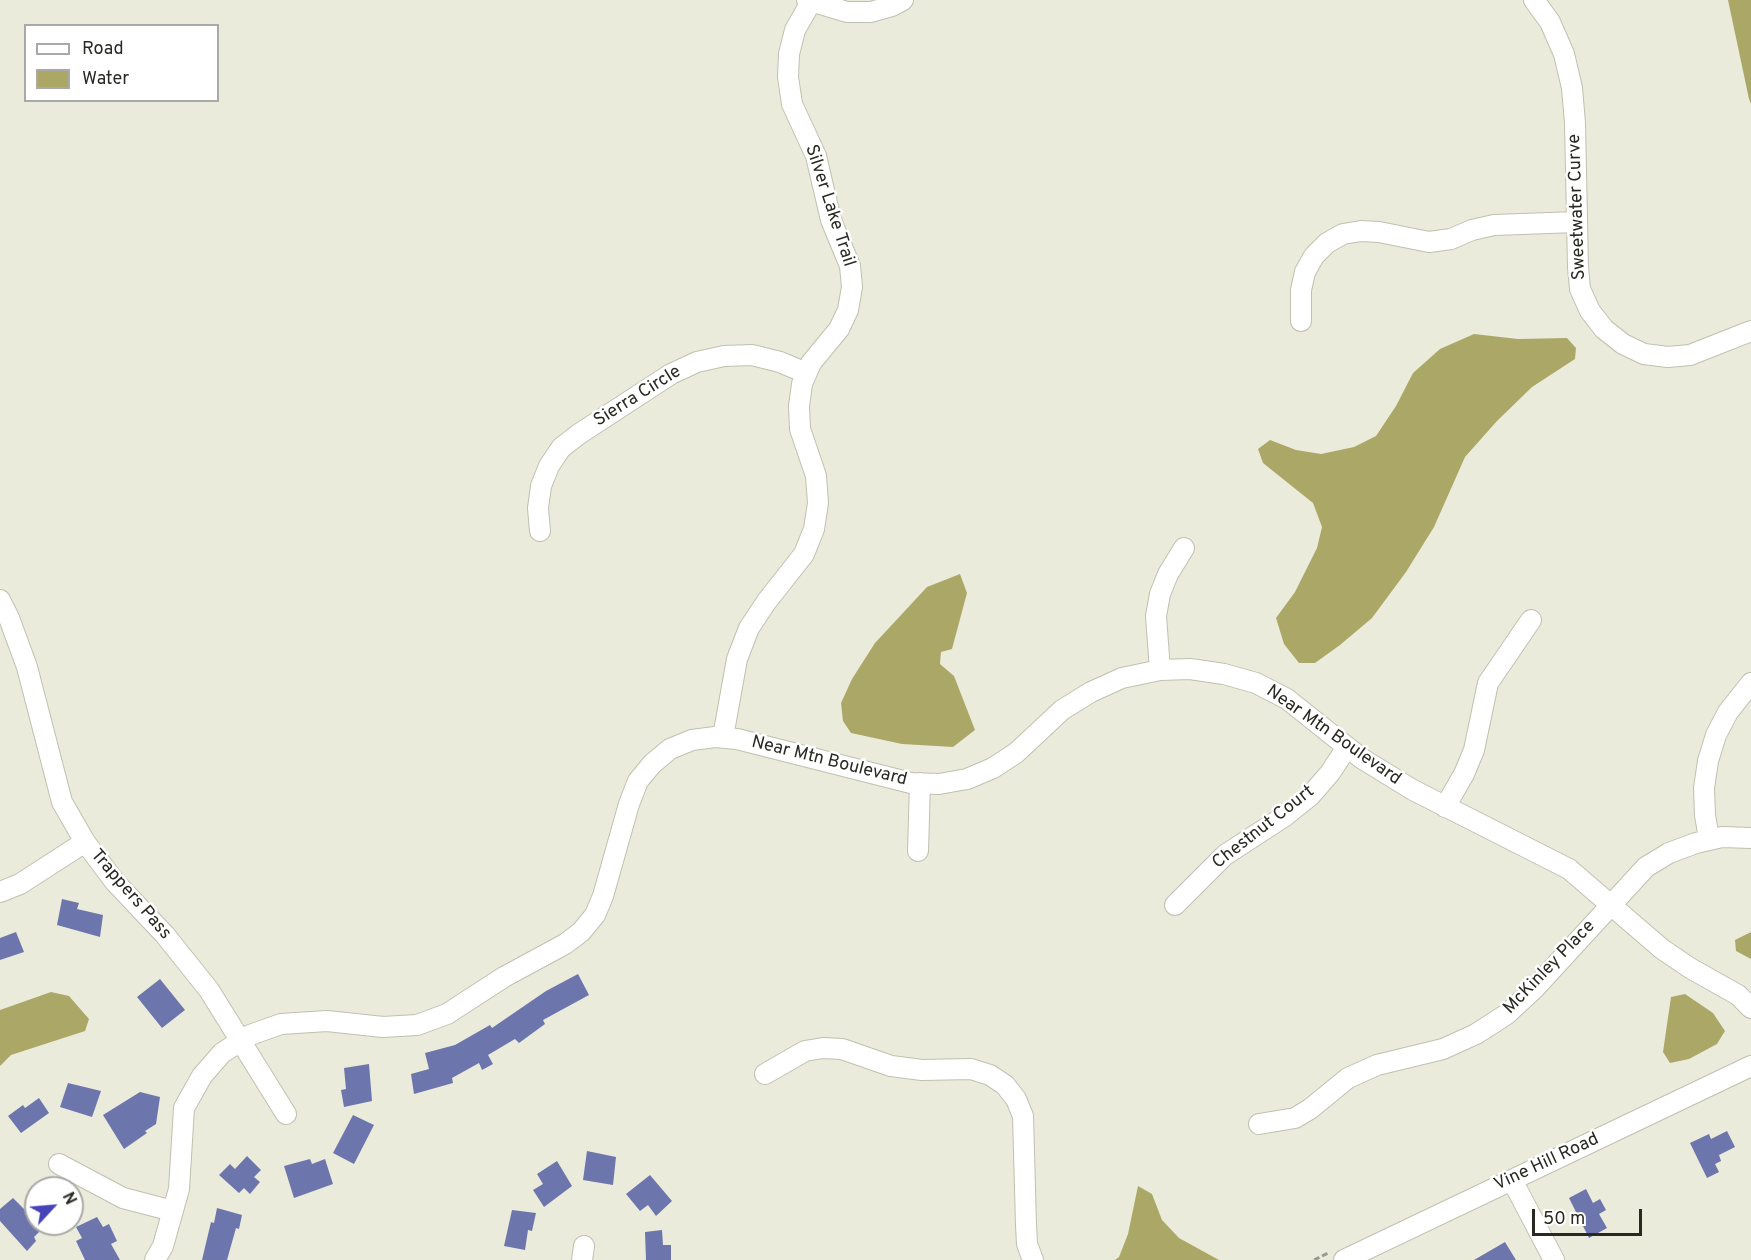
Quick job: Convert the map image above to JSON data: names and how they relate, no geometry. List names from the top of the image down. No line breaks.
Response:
{"streets":{"street":["Silver Lake Trail","Sweetwater Curve","Sierra Circle","Near Mtn Boulevard","Chestnut Court","Trappers Pass","McKinley Place","Vine Hill Road"]},"crossings":[["Silver Lake Trail","Sierra Circle"],["Silver Lake Trail","Near Mtn Boulevard"],["Near Mtn Boulevard","Chestnut Court"],["Near Mtn Boulevard","Trappers Pass"],["Near Mtn Boulevard","McKinley Place"]],"legend":["Road","Water"],"scale_bar":"50 m","north":"top right"}
